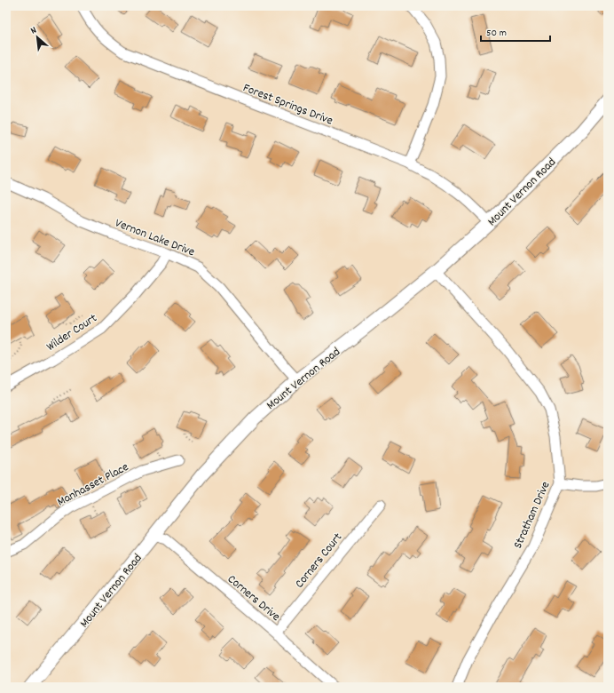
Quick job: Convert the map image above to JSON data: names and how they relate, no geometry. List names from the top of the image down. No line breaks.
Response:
{"streets":{"main road":["Mount Vernon Road"],"street":["Forest Springs Drive","Vernon Lake Drive","Wilder Court","Manhasset Place","Stratham Drive","Corners Court","Corners Drive"]},"crossings":[["Forest Springs Drive","Mount Vernon Road"],["Mount Vernon Road","Vernon Lake Drive"],["Mount Vernon Road","Stratham Drive"],["Mount Vernon Road","Corners Drive"],["Vernon Lake Drive","Wilder Court"],["Corners Court","Corners Drive"]],"scale_bar":"50 m","north":"top left"}
